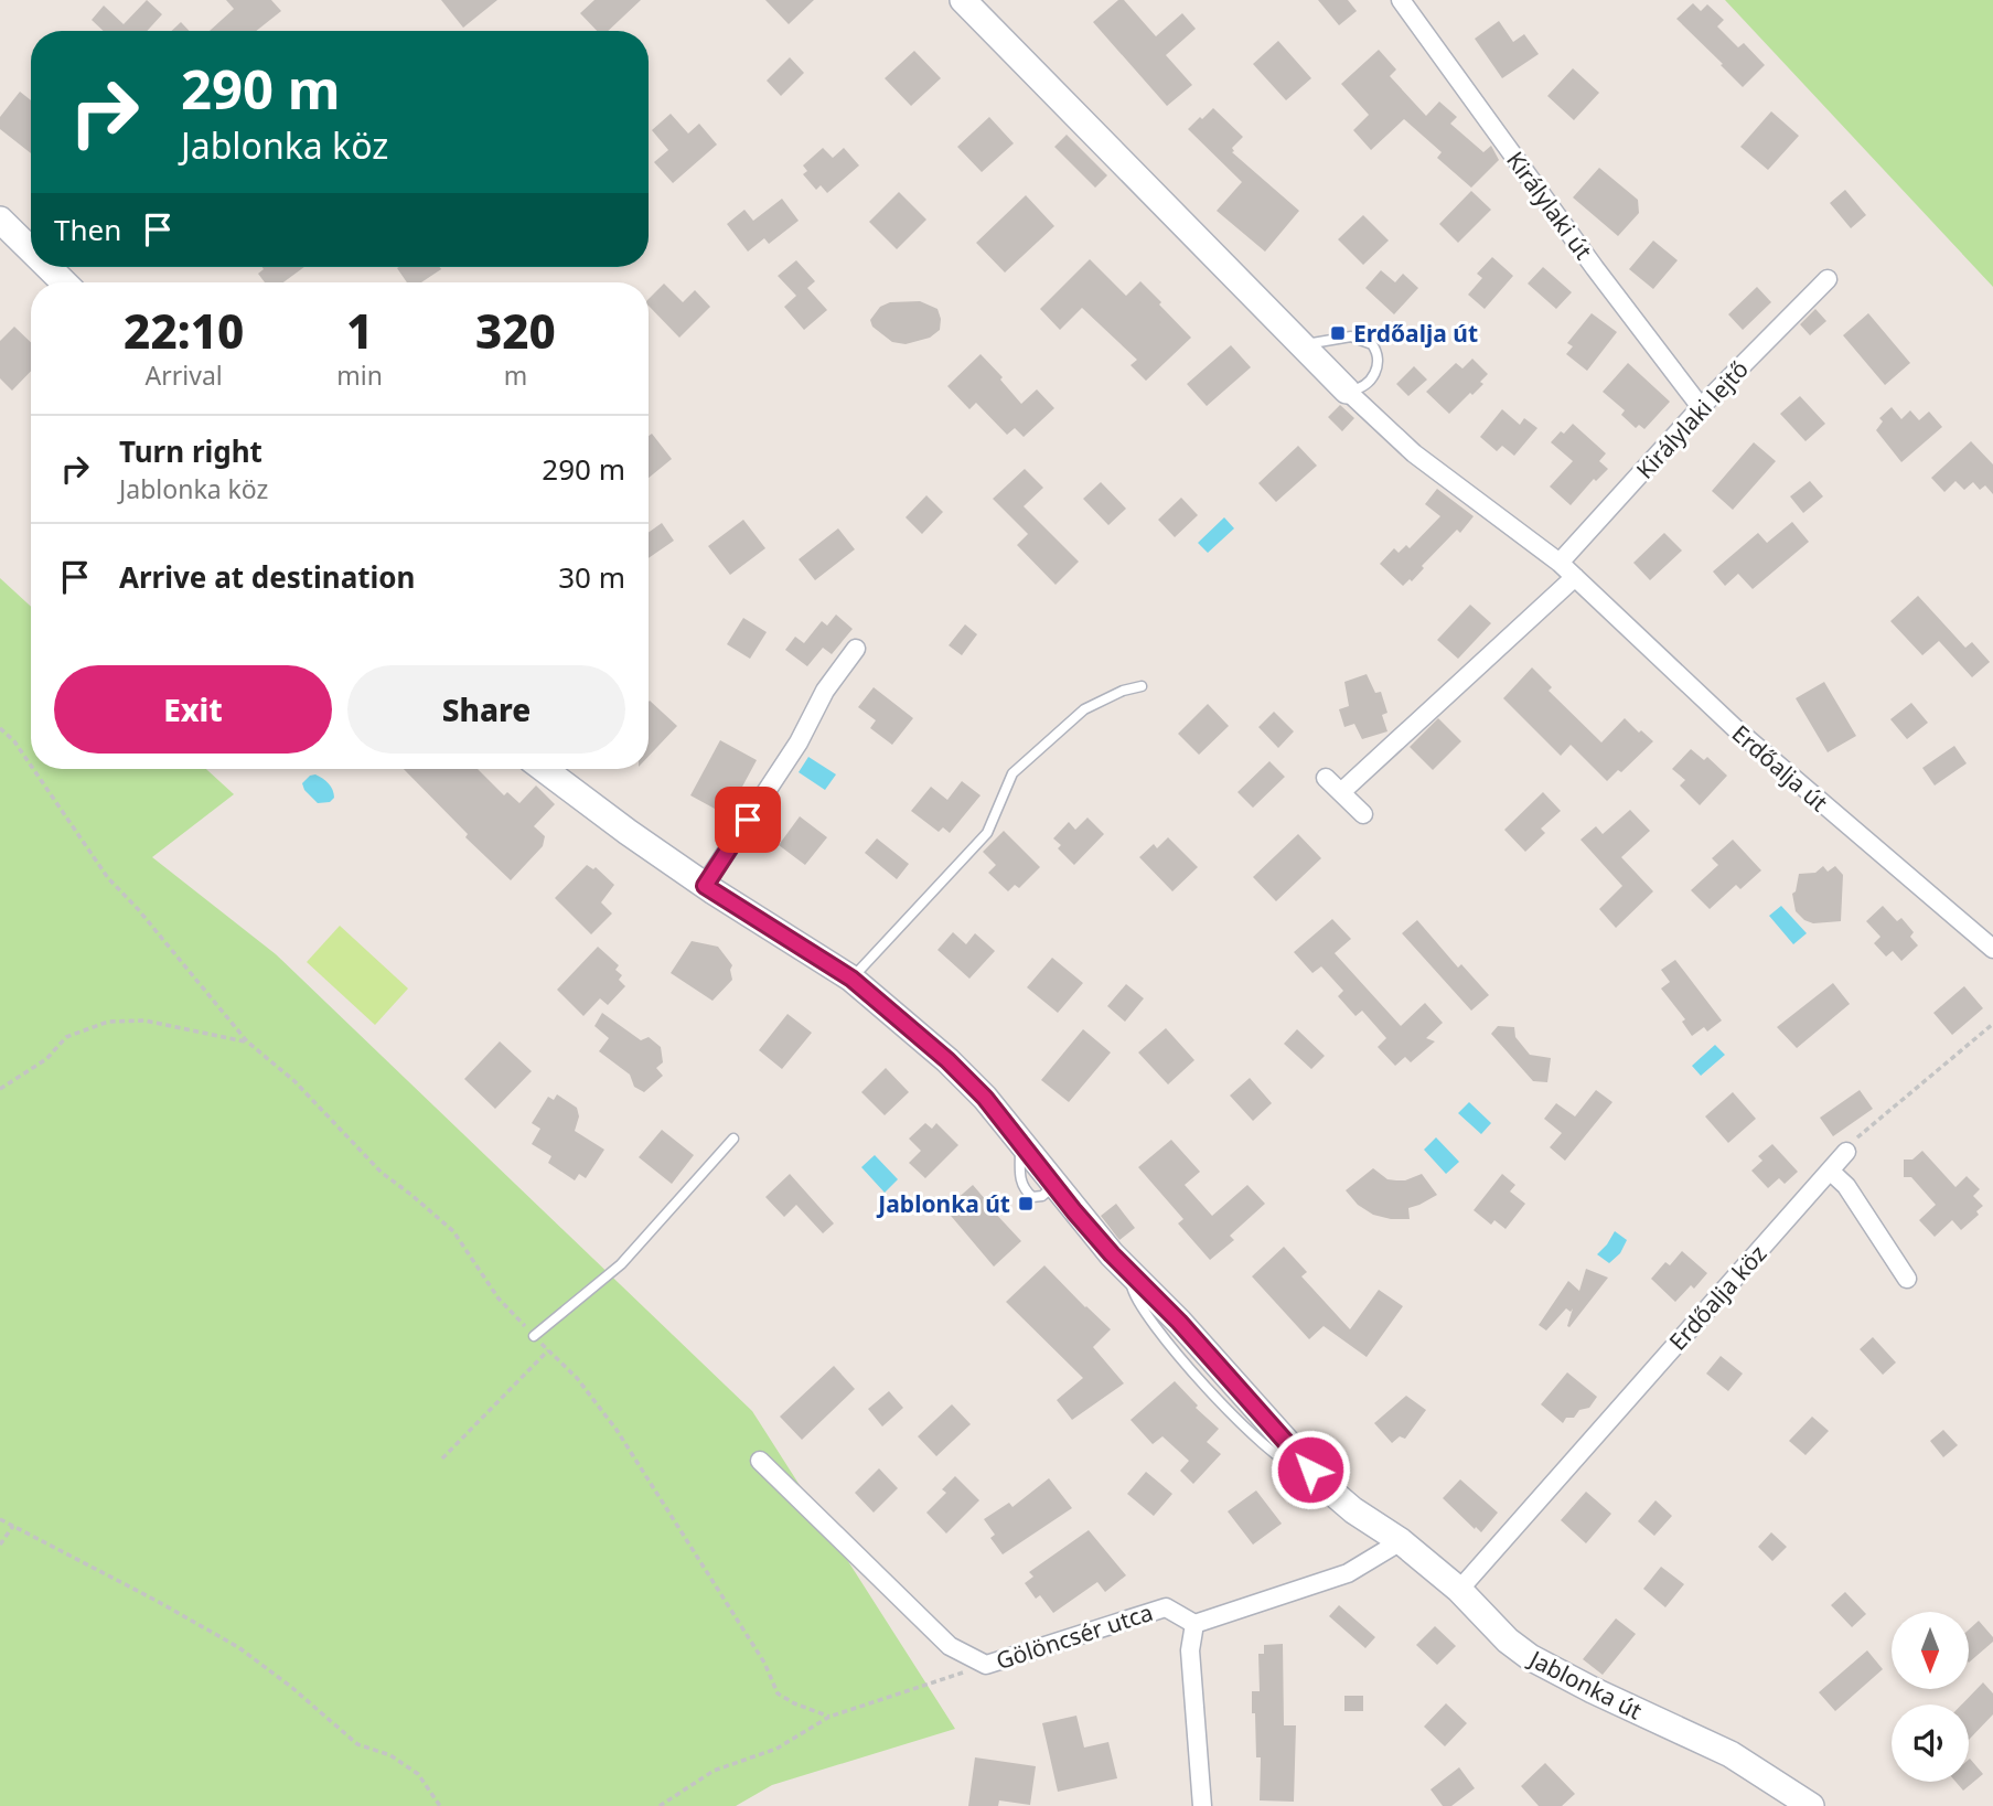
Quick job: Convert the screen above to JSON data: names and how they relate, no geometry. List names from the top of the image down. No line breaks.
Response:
{"streets":{"street":["Királylaki út","Királylaki lejtő","Erdőalja út","Erdőalja köz","Gölöncsér utca","Jablonka út"]},"crossings":[["Királylaki út","Királylaki lejtő"],["Királylaki lejtő","Erdőalja út"],["Erdőalja köz","Jablonka út"]],"places":{"transit":["Erdőalja út","Jablonka út"]},"north":"bottom","page":{"turn":["290 m","Jablonka köz"],"then":"Then","eta":["22:10","Arrival","1","min","320","m"],"list":[{"name":"Turn right","note":"Jablonka köz","value":"290 m"},{"name":"Arrive at destination","value":"30 m"}],"buttons":["Exit","Share"]}}
